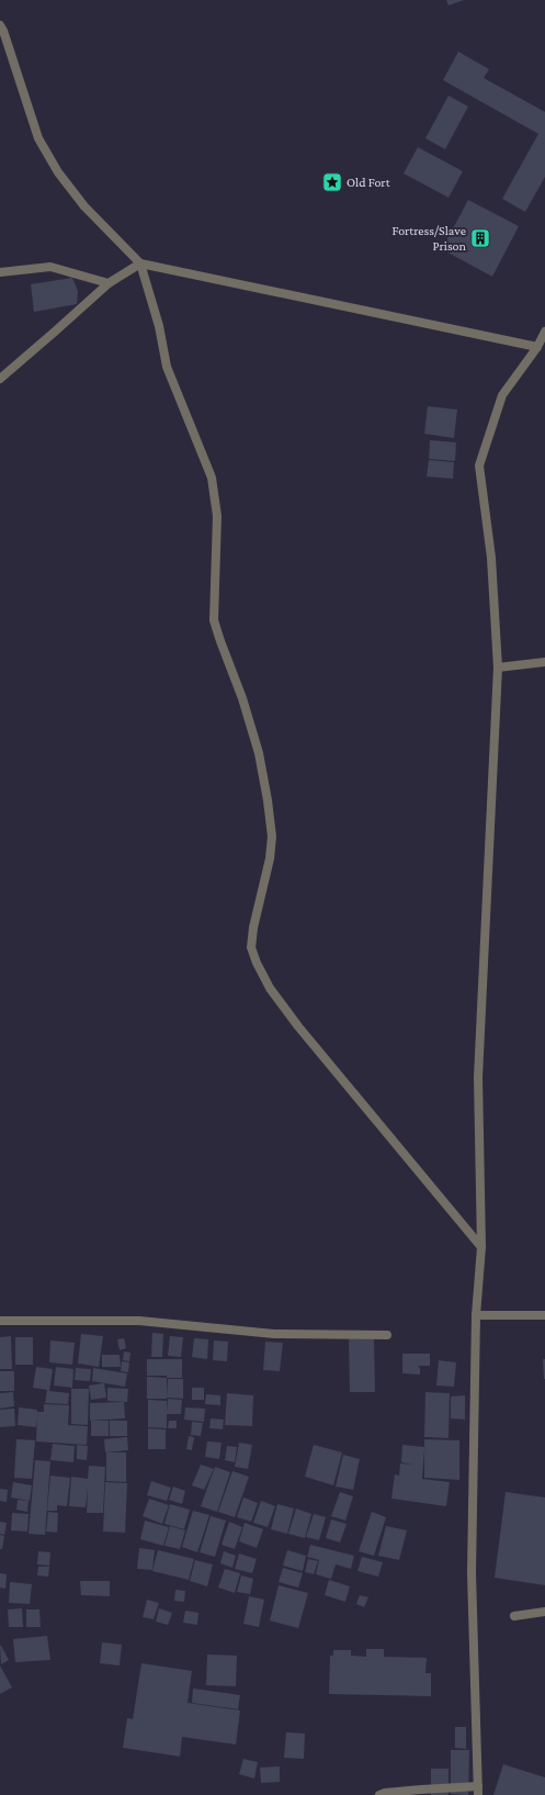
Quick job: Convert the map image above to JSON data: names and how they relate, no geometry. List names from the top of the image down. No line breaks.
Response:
{"places":{"place":["Old Fort"],"building":["Fortress/Slave Prison"]}}
